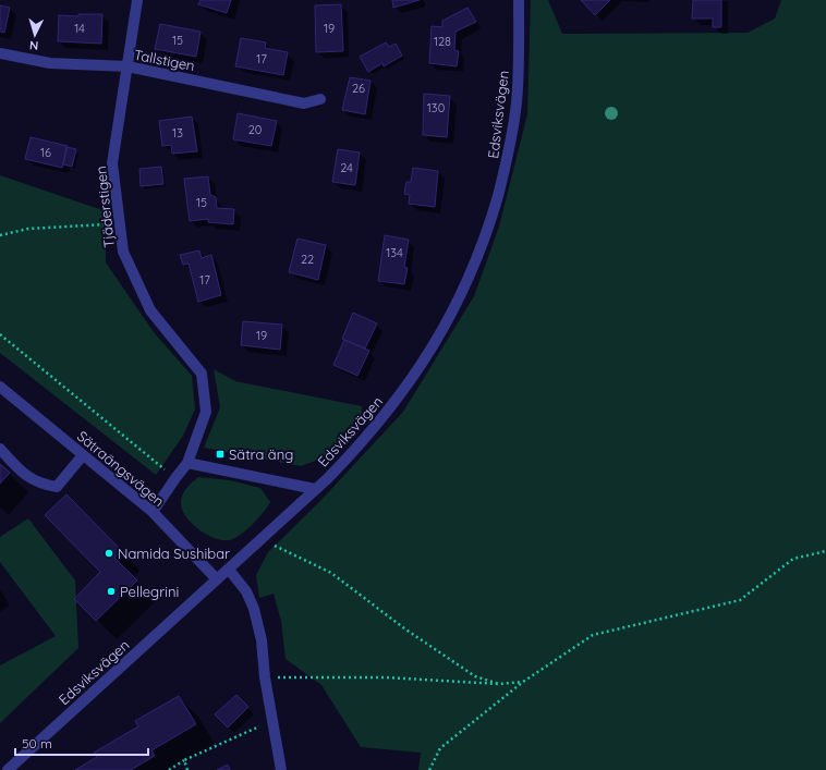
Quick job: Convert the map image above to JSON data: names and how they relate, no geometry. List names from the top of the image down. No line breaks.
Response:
{"streets":{"street":["Tallstigen","Edsviksvägen","Tjäderstigen","Sätraängsvägen"]},"crossings":[["Tallstigen","Tjäderstigen"],["Edsviksvägen","Sätraängsvägen"],["Tjäderstigen","Sätraängsvägen"]],"places":{"transit":["Sätra äng"],"other":["Namida Sushibar","Pellegrini"]},"house_numbers":["14","19","15","128","17","26","130","20","13","16","24","15","134","22","17","19"],"scale_bar":"50 m","north":"bottom"}
